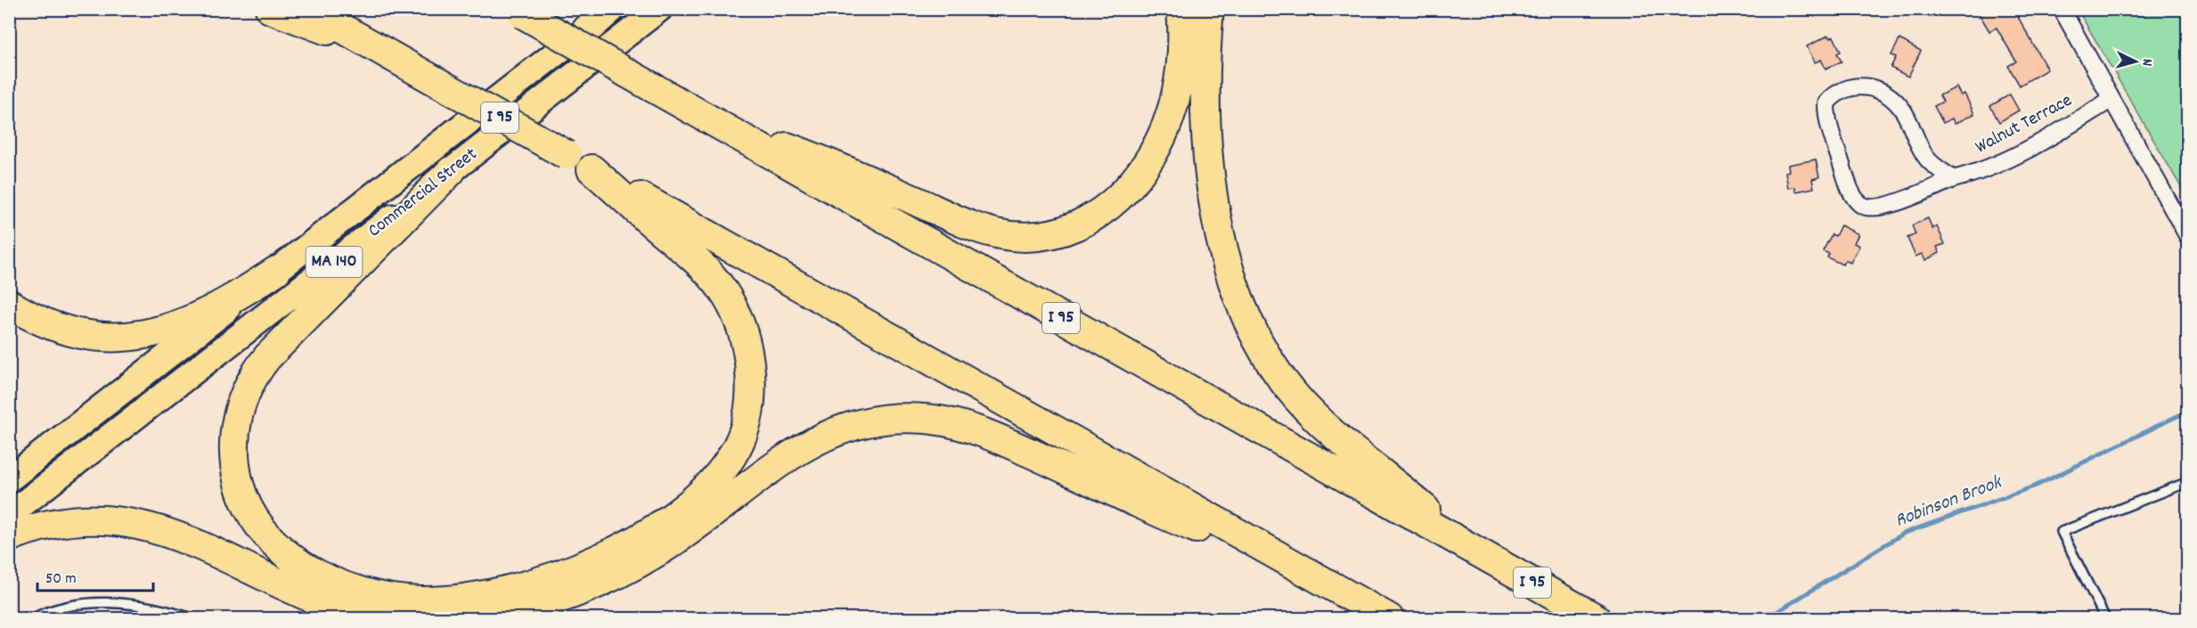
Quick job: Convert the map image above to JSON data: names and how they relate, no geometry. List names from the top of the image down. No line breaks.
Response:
{"streets":{"highway":["I 95","Commercial Street","MA 140"],"street":["Walnut Terrace"]},"water":["Robinson Brook"],"scale_bar":"50 m","north":"right"}
